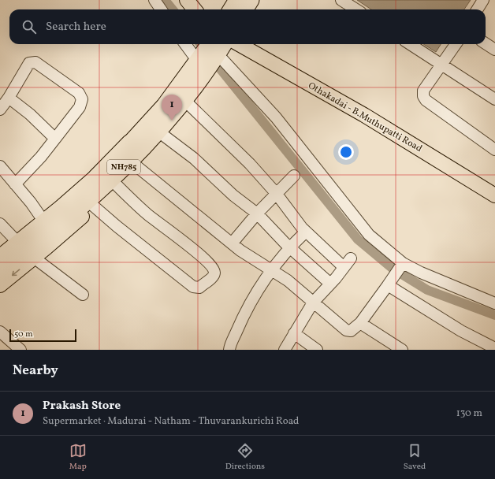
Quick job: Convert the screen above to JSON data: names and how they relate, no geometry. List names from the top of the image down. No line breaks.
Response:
{"streets":{"highway":["NH785"],"main road":["Othakadai - B.Muthupatti Road"]},"scale_bar":"50 m","page":{"search":"Search here","pins":"1","scale":"50 m","heading":"Nearby","list":[{"mark":"1","name":"Prakash Store","note":"Supermarket · Madurai - Natham - Thuvarankurichi Road","value":"130 m"}],"nav":["Map","Directions","Saved"]}}
